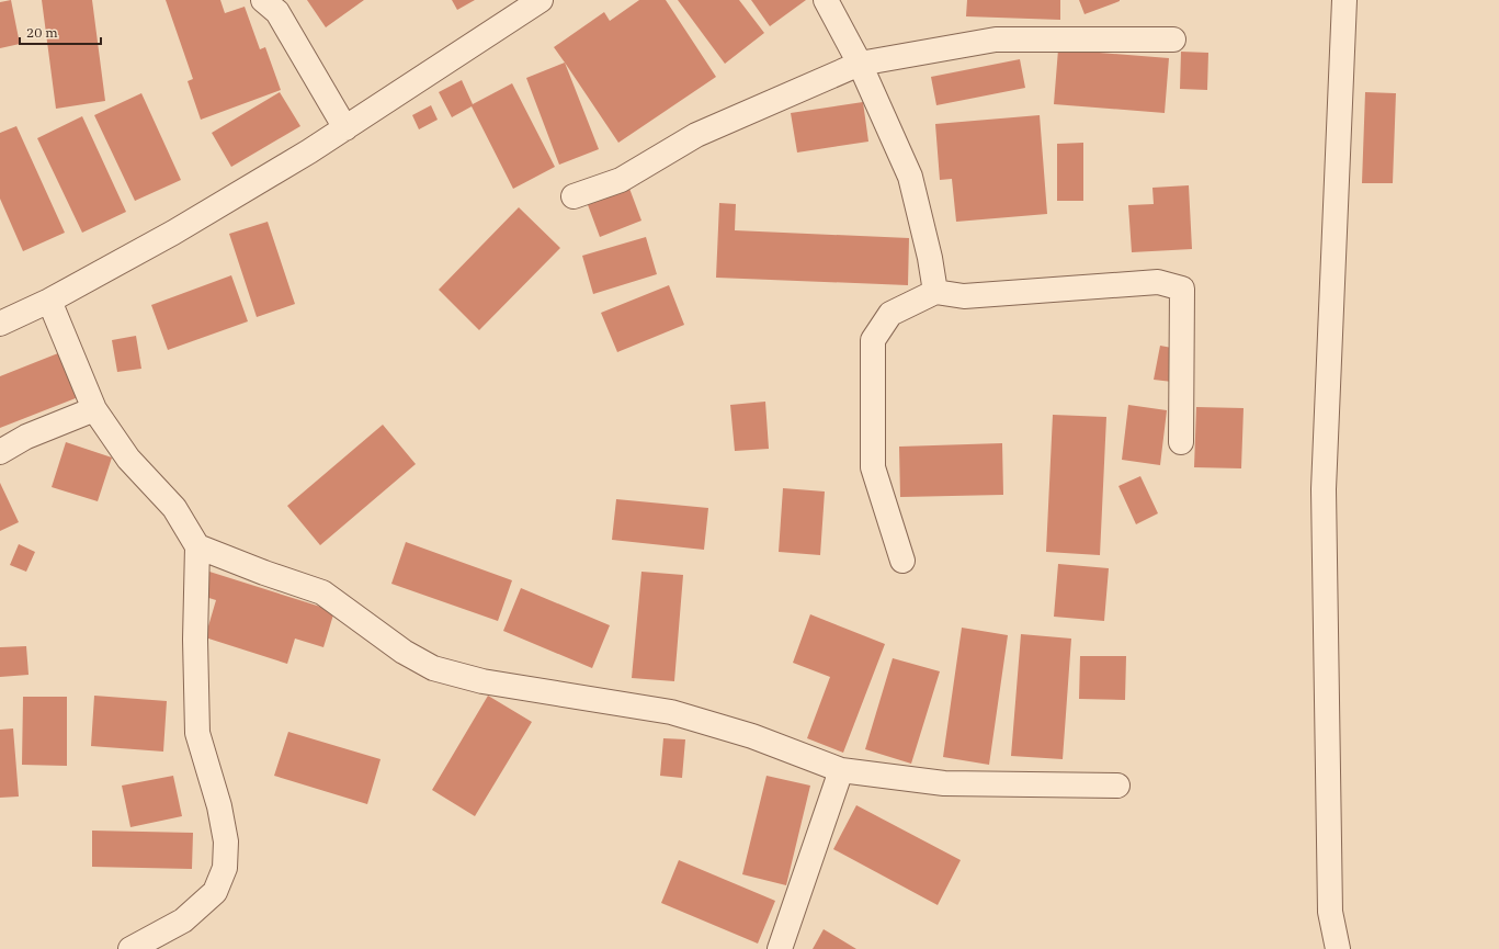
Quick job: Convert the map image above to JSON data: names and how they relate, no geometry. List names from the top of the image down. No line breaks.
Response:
{"scale_bar":"20 m"}
